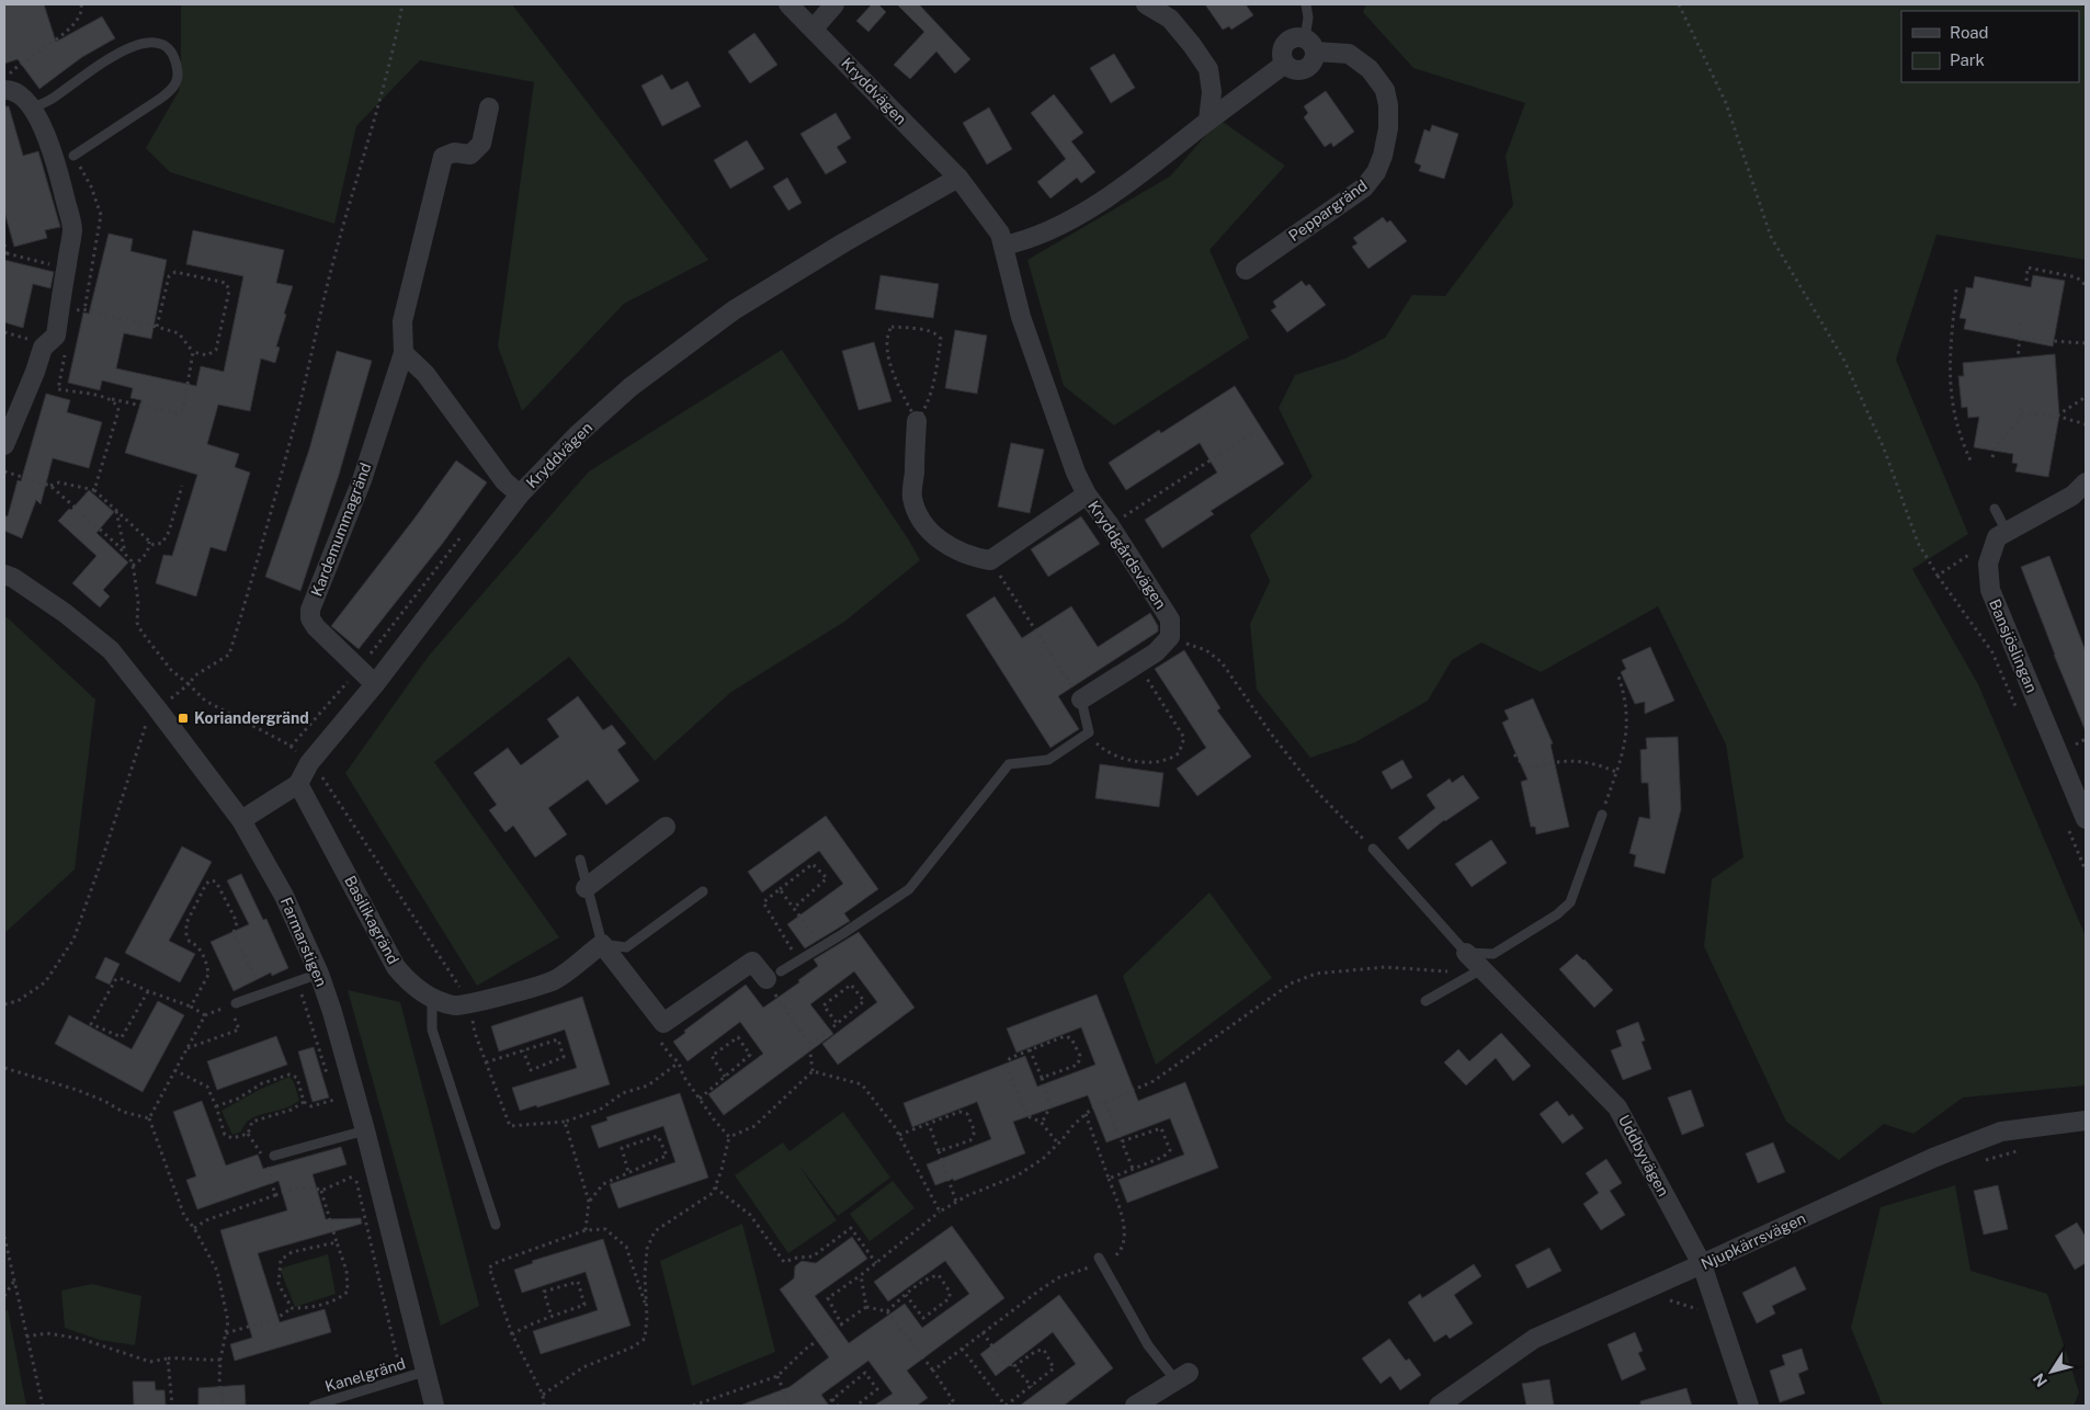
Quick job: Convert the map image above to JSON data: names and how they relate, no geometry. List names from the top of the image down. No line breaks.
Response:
{"streets":{"street":["Kryddvägen","Peppargränd","Kardemummagränd","Kryddgårdsvägen","Bansjöslingan","Basilikagränd","Farmarstigen","Uddbyvägen","Njupkärrsvägen"],"lane":["Kanelgränd"]},"crossings":[["Kryddvägen","Kardemummagränd"],["Kryddvägen","Kryddgårdsvägen"],["Kryddvägen","Basilikagränd"],["Kryddvägen","Farmarstigen"],["Farmarstigen","Kanelgränd"],["Uddbyvägen","Njupkärrsvägen"]],"places":{"transit":["Koriandergränd"]},"legend":["Road","Park"],"north":"bottom left"}
